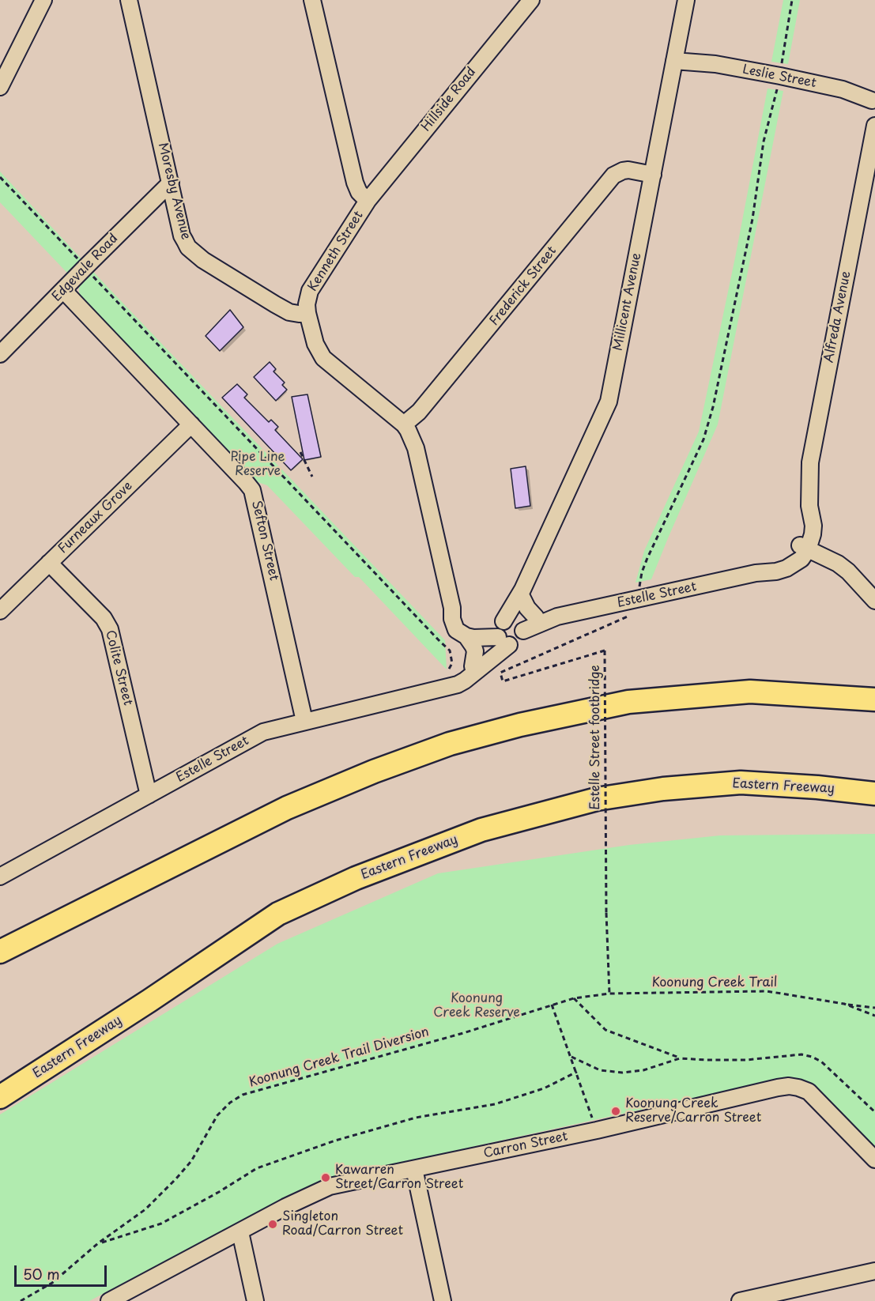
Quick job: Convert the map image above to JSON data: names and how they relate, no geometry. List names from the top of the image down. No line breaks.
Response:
{"streets":{"highway":["Eastern Freeway"],"street":["Leslie Street","Hillside Road","Moresby Avenue","Kenneth Street","Edgevale Road","Frederick Street","Millicent Avenue","Alfreda Avenue","Furneaux Grove","Sefton Street","Estelle Street","Colite Street","Carron Street"],"path":["Estelle Street footbridge","Koonung Creek Trail","Koonung Creek Trail Diversion"]},"crossings":[["Leslie Street","Millicent Avenue"],["Leslie Street","Alfreda Avenue"],["Hillside Road","Kenneth Street"],["Moresby Avenue","Kenneth Street"],["Moresby Avenue","Edgevale Road"],["Kenneth Street","Frederick Street"],["Kenneth Street","Millicent Avenue"],["Kenneth Street","Estelle Street"],["Edgevale Road","Sefton Street"],["Frederick Street","Millicent Avenue"],["Millicent Avenue","Estelle Street"],["Alfreda Avenue","Estelle Street"],["Furneaux Grove","Sefton Street"],["Furneaux Grove","Colite Street"],["Sefton Street","Estelle Street"],["Estelle Street","Colite Street"],["Estelle Street","Estelle Street footbridge"],["Estelle Street footbridge","Koonung Creek Trail"],["Koonung Creek Trail","Koonung Creek Trail Diversion"]],"parks":["Pipe Line Reserve","Koonung Creek Reserve"],"places":["Koonung Creek Reserve/Carron Street","Kawarren Street/Carron Street","Singleton Road/Carron Street"],"scale_bar":"50 m"}
